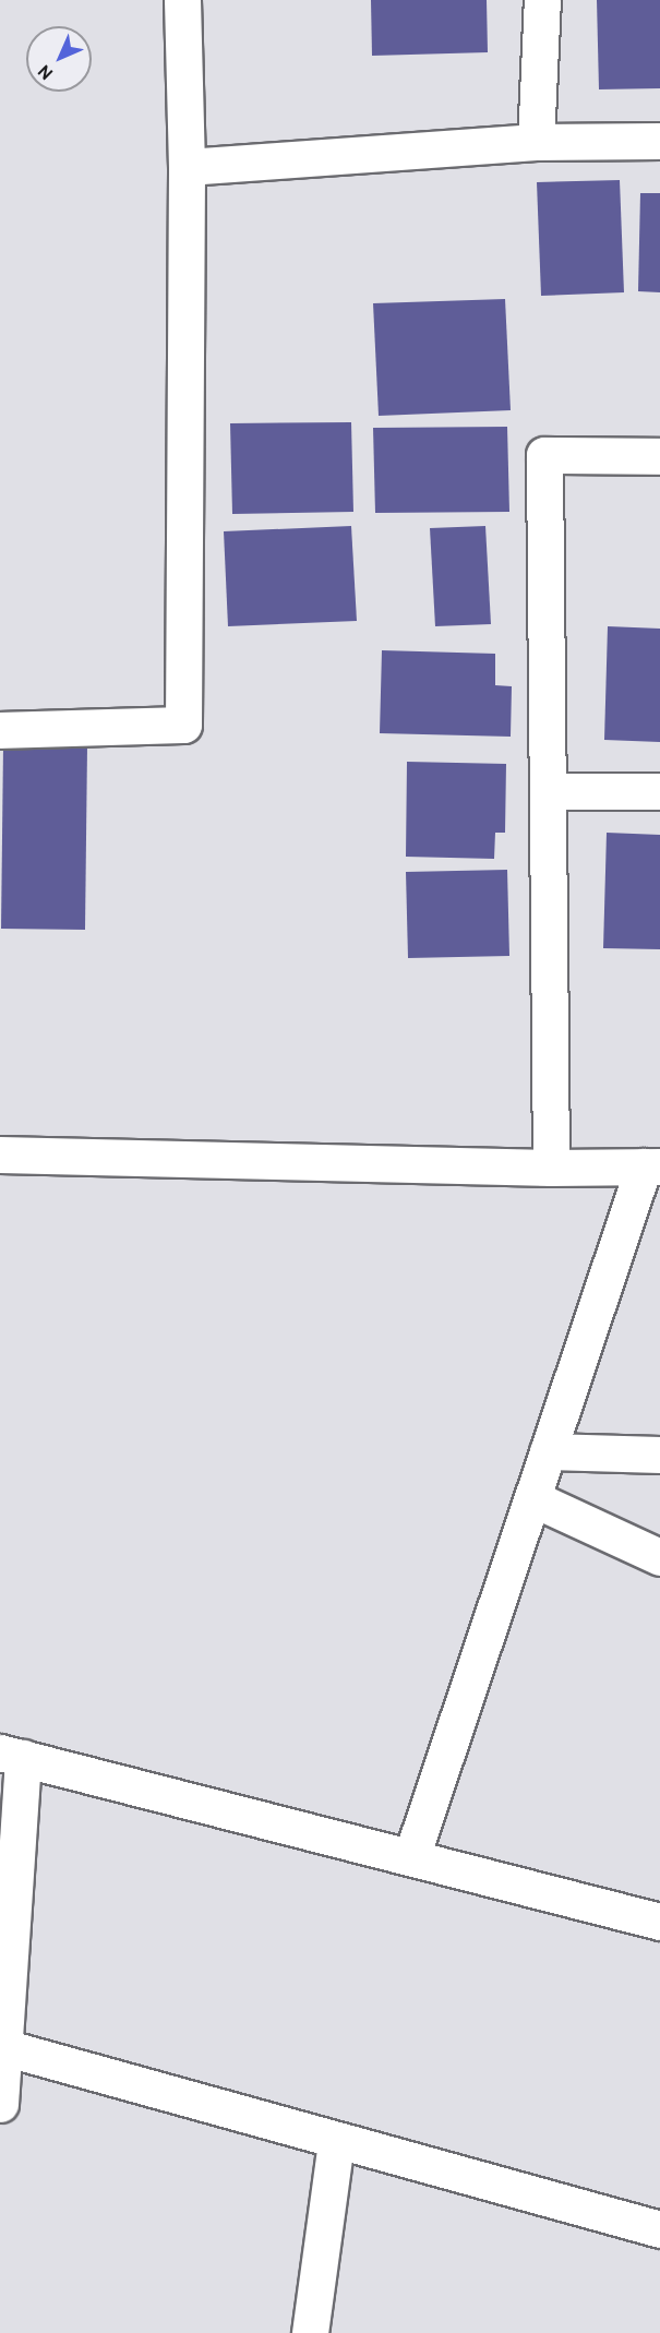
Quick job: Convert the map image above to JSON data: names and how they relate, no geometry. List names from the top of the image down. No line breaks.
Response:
{"north":"bottom left"}
